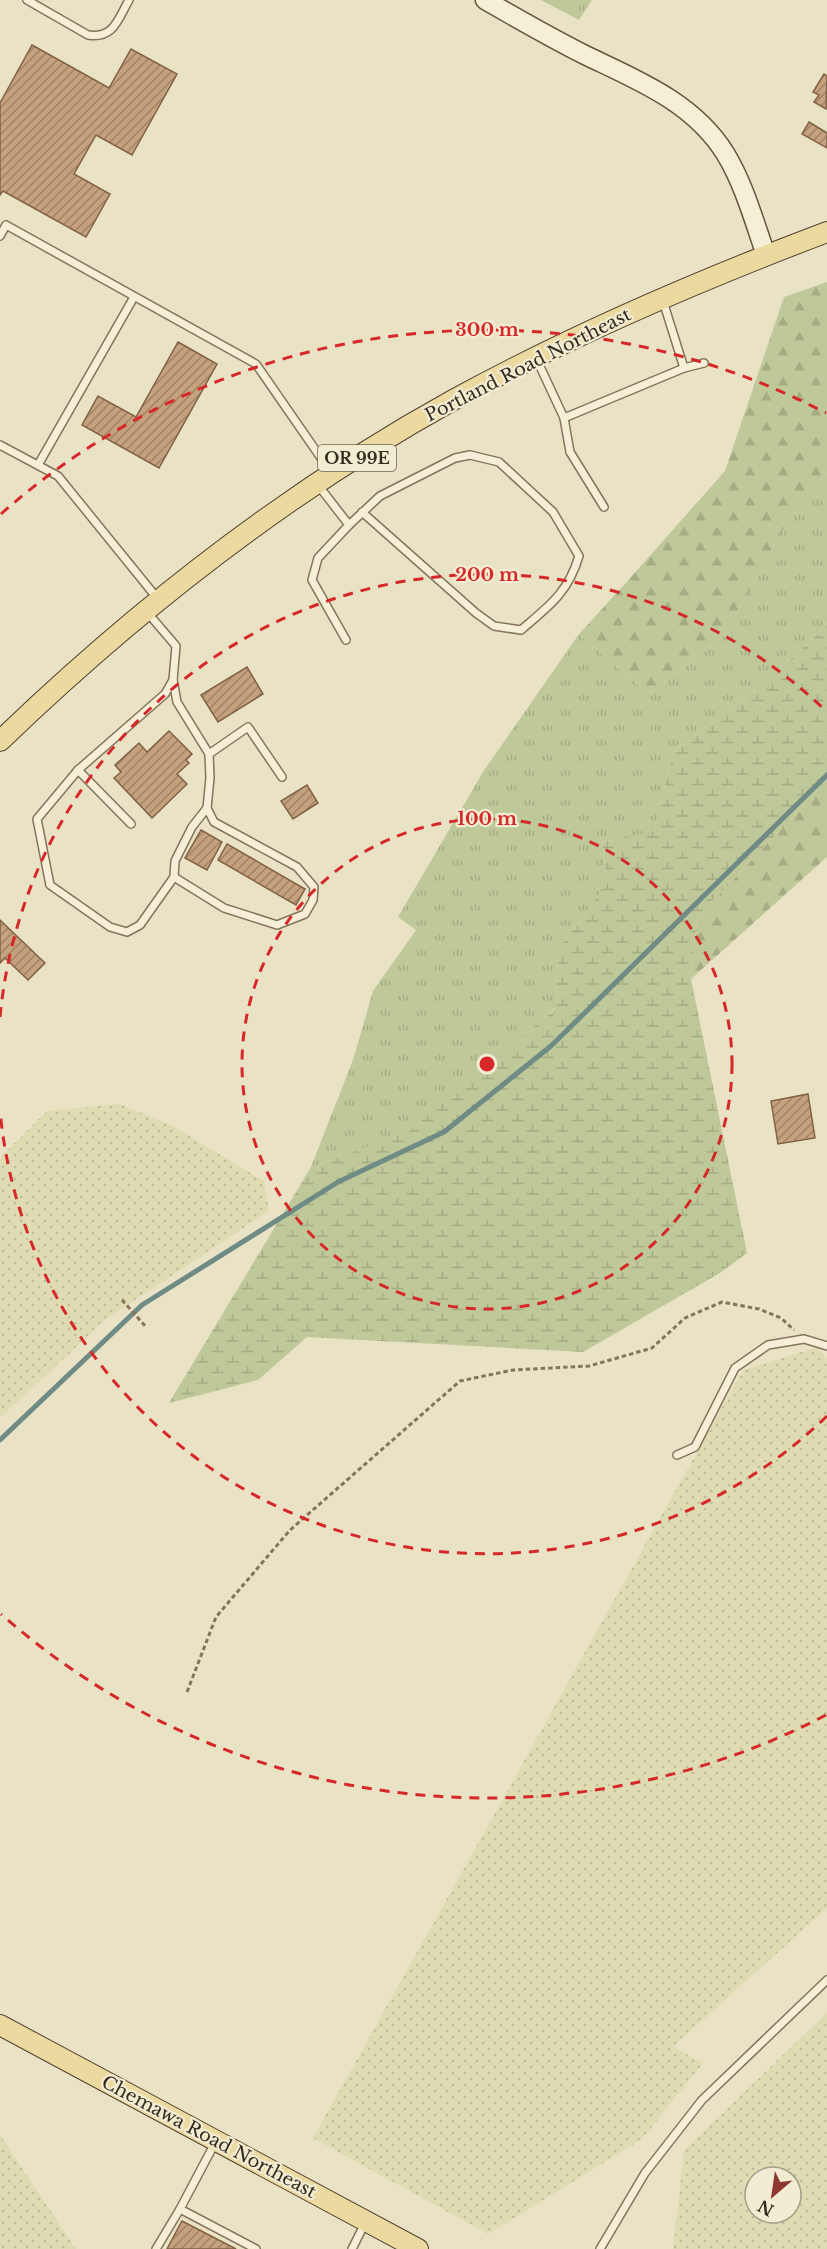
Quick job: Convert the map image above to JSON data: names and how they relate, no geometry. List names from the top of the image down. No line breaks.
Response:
{"streets":{"main road":["Portland Road Northeast","OR 99E","Chemawa Road Northeast"]},"north":"bottom left","rings":["300 m","200 m","100 m"]}
